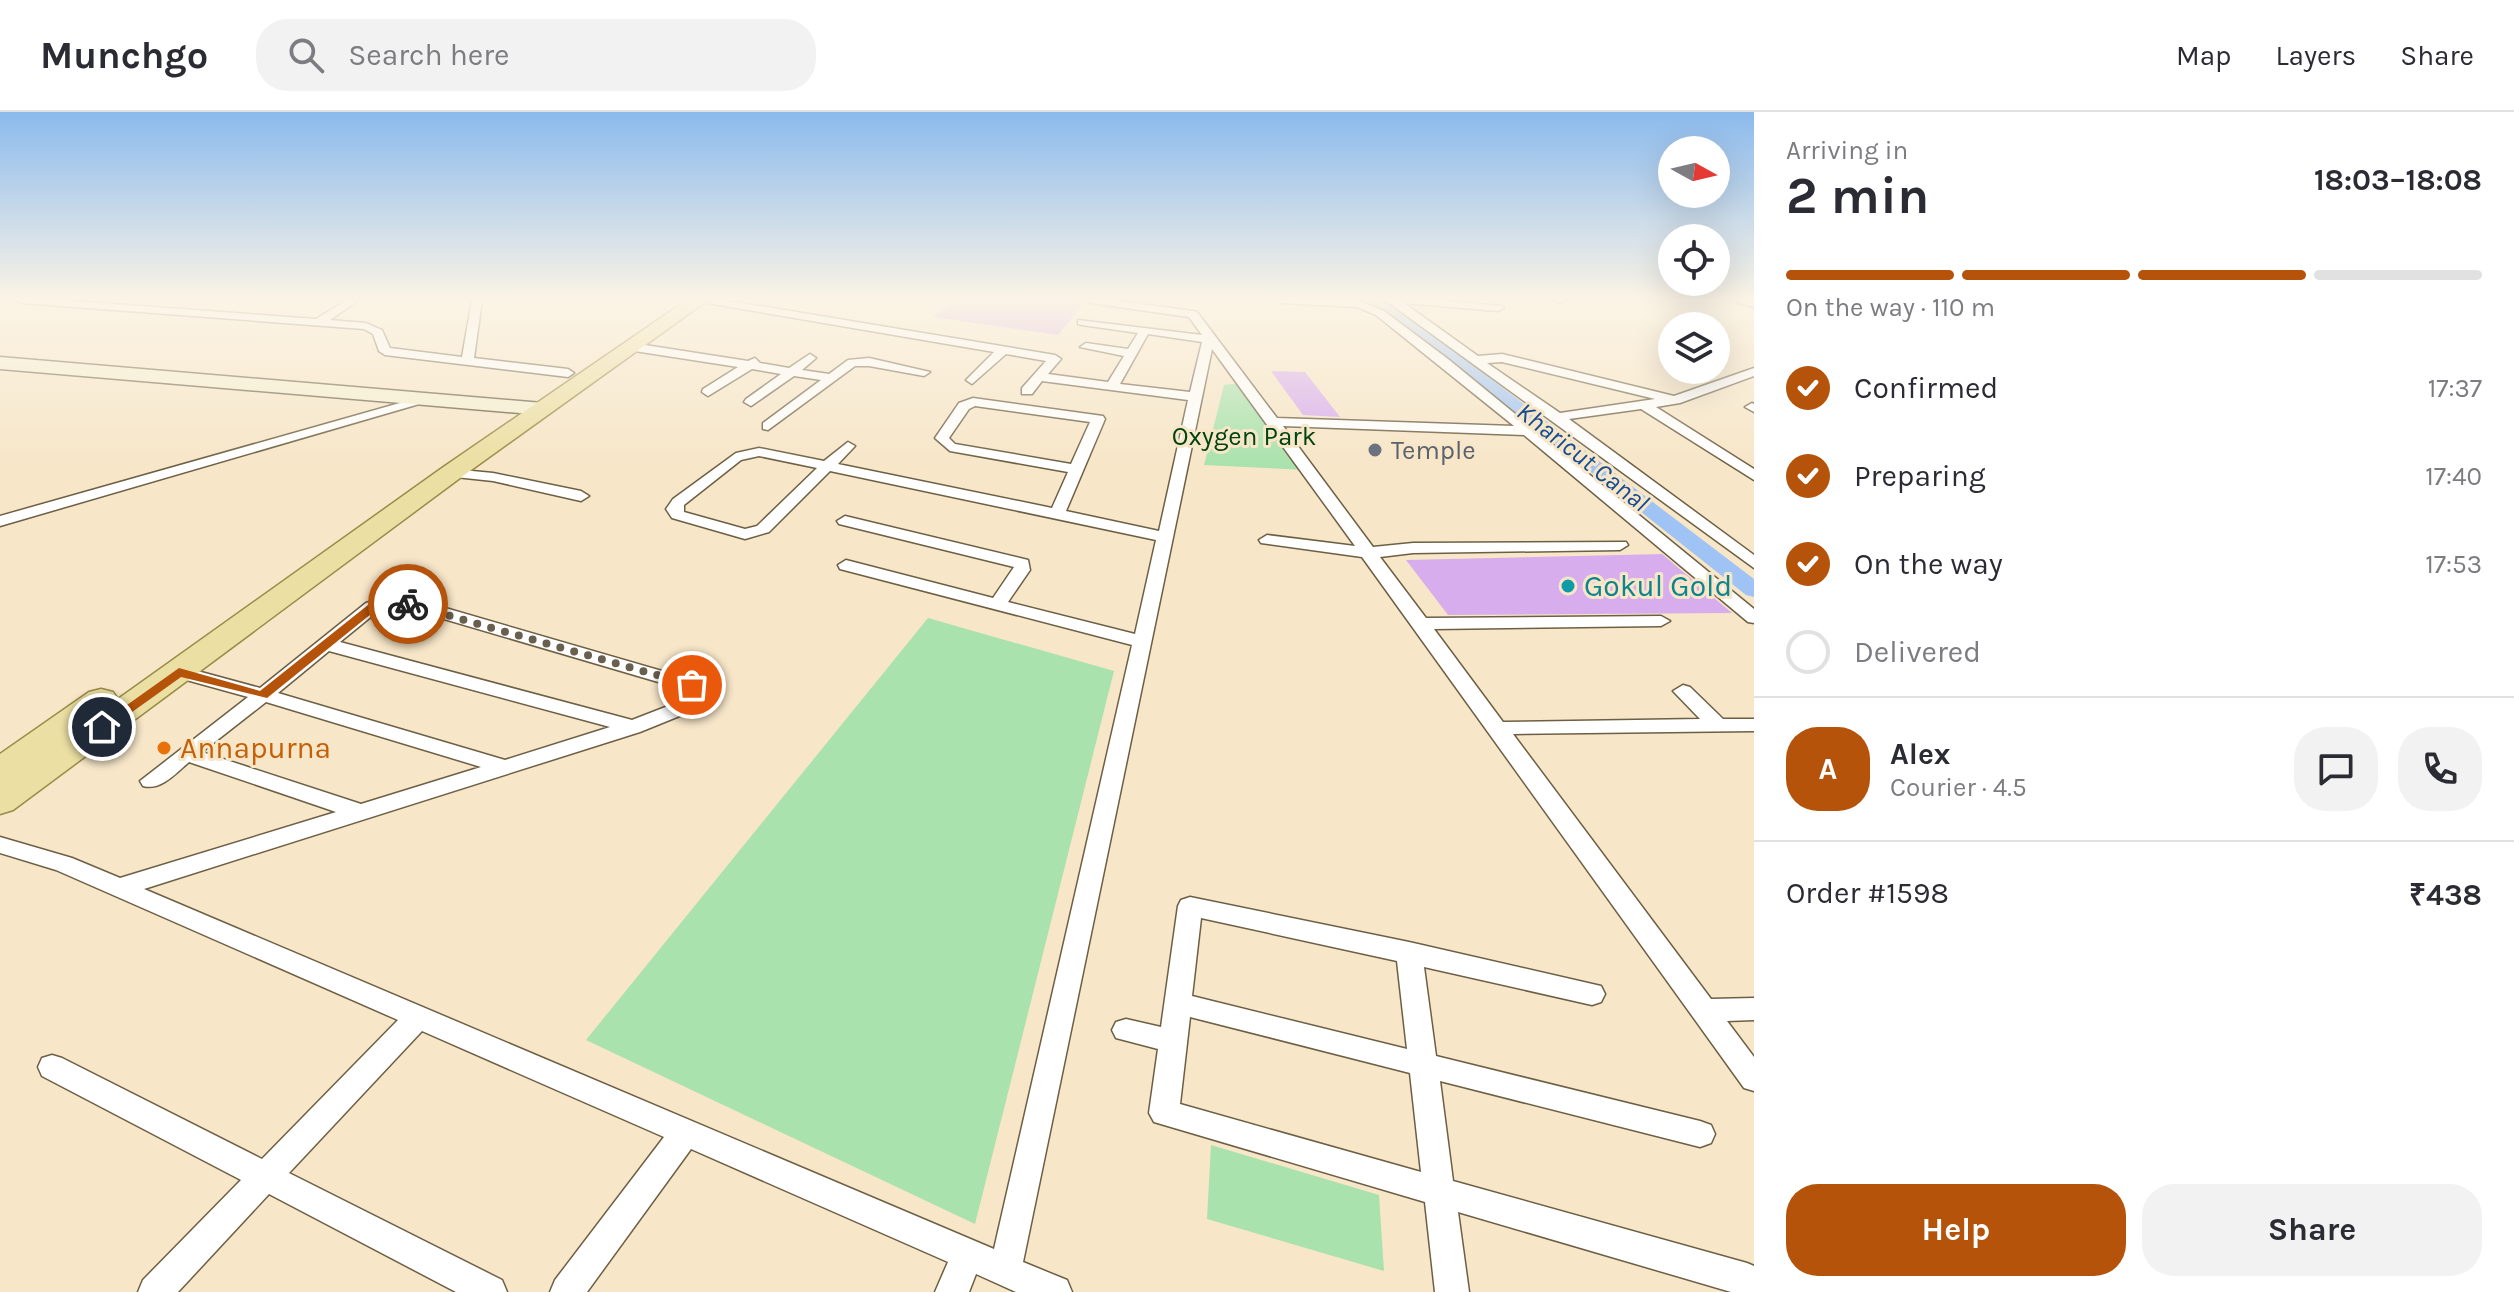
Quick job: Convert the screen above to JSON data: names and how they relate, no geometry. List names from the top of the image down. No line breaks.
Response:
{"water":["Kharicut Canal"],"parks":["Oxygen Park"],"places":["Temple","Gokul Gold","Annapurna"],"north":"right","page":{"header":"Munchgo","search":"Search here","nav":["Map","Layers","Share"],"heading":["2 min","Arriving in","18:03–18:08"],"panel":["Alex","Courier · 4.5","Order #1598","₹438"],"bar":"On the way · 110 m","list":[["Confirmed","17:37"],["Preparing","17:40"],["On the way","17:53"],"Delivered"],"round":"A","buttons":["Help","Share"]}}
